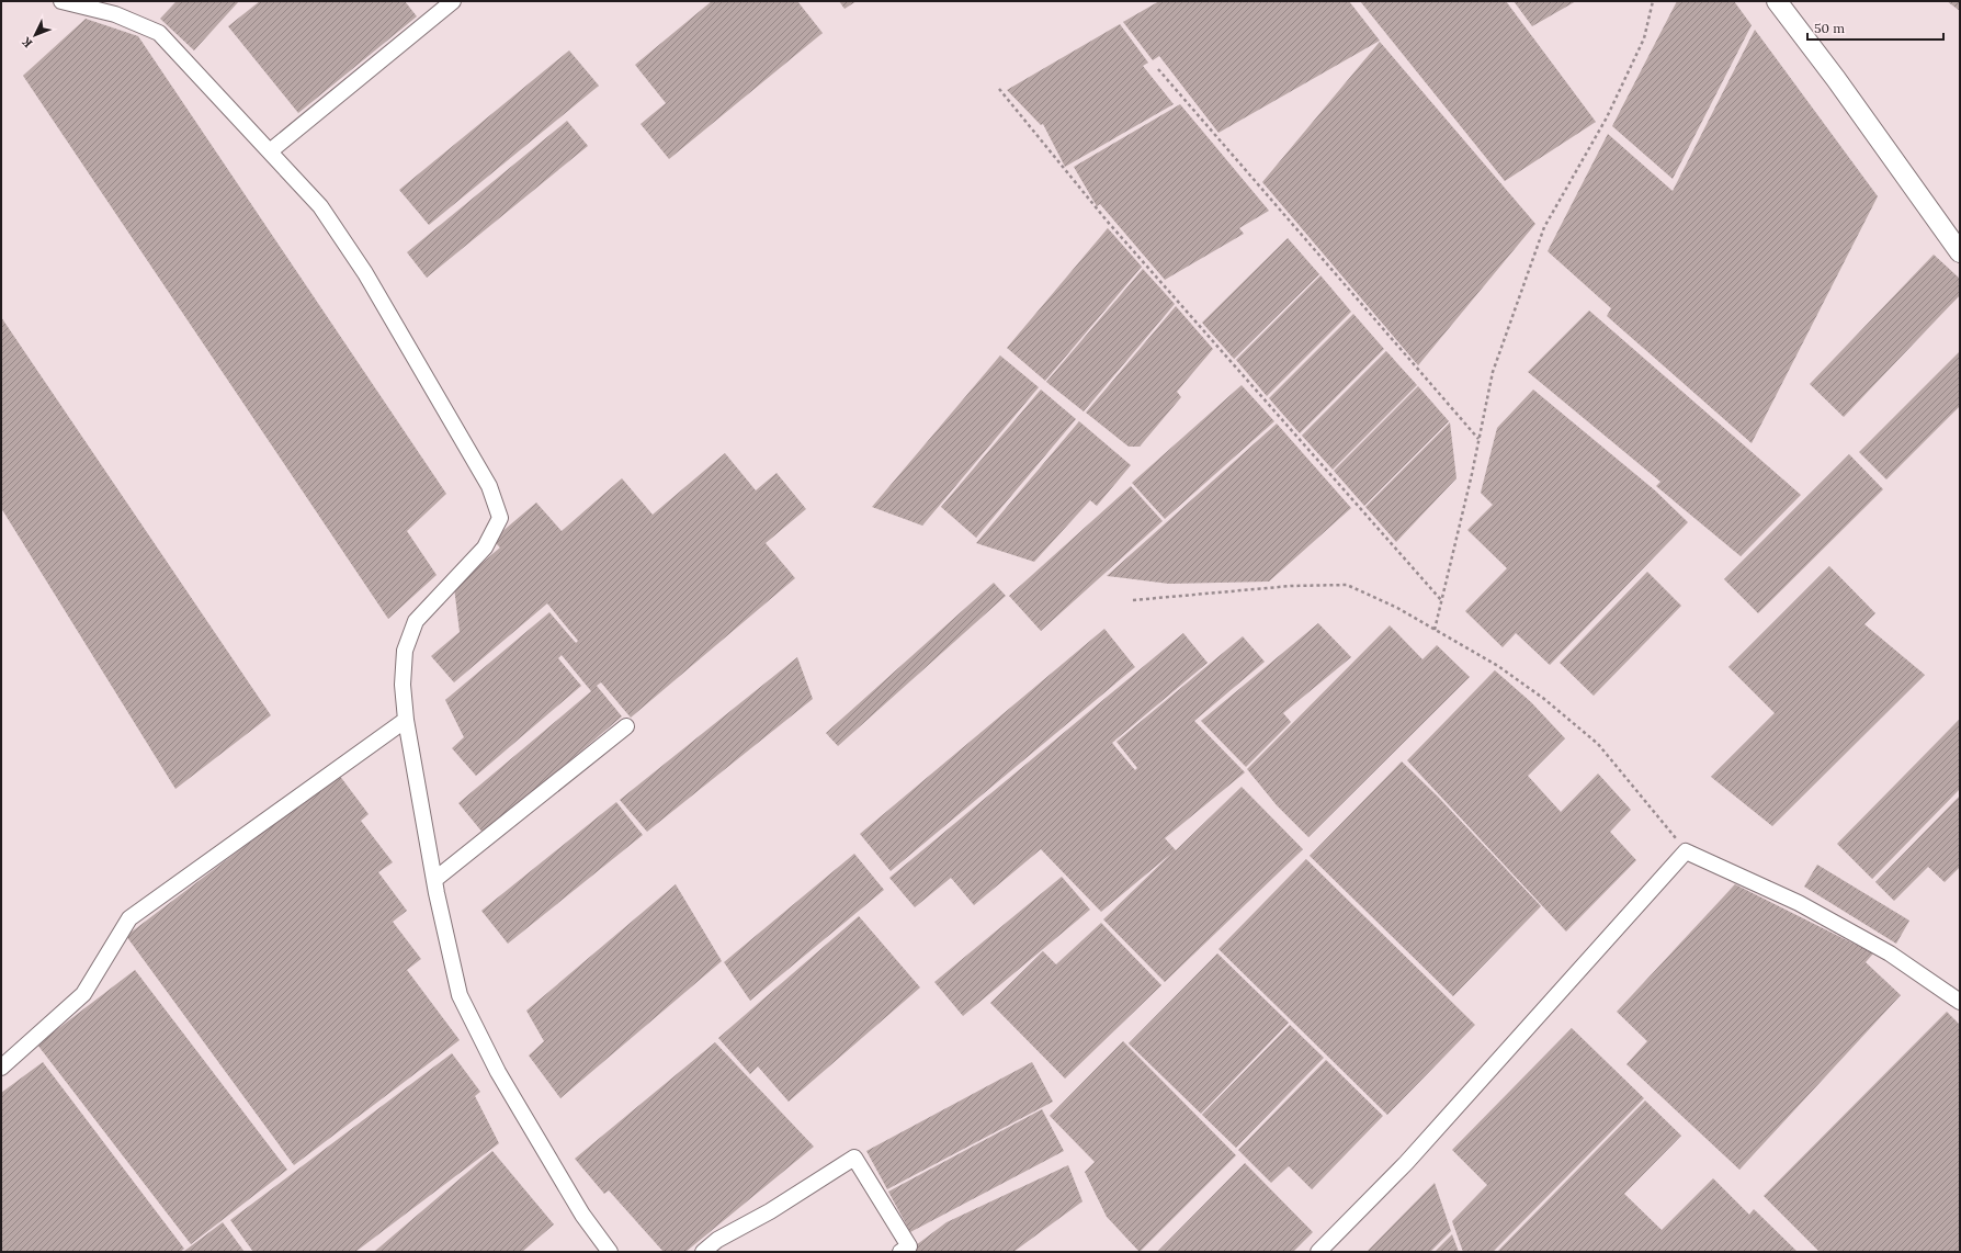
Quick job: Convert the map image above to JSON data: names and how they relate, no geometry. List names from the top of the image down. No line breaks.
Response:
{"scale_bar":"50 m","north":"bottom left"}
